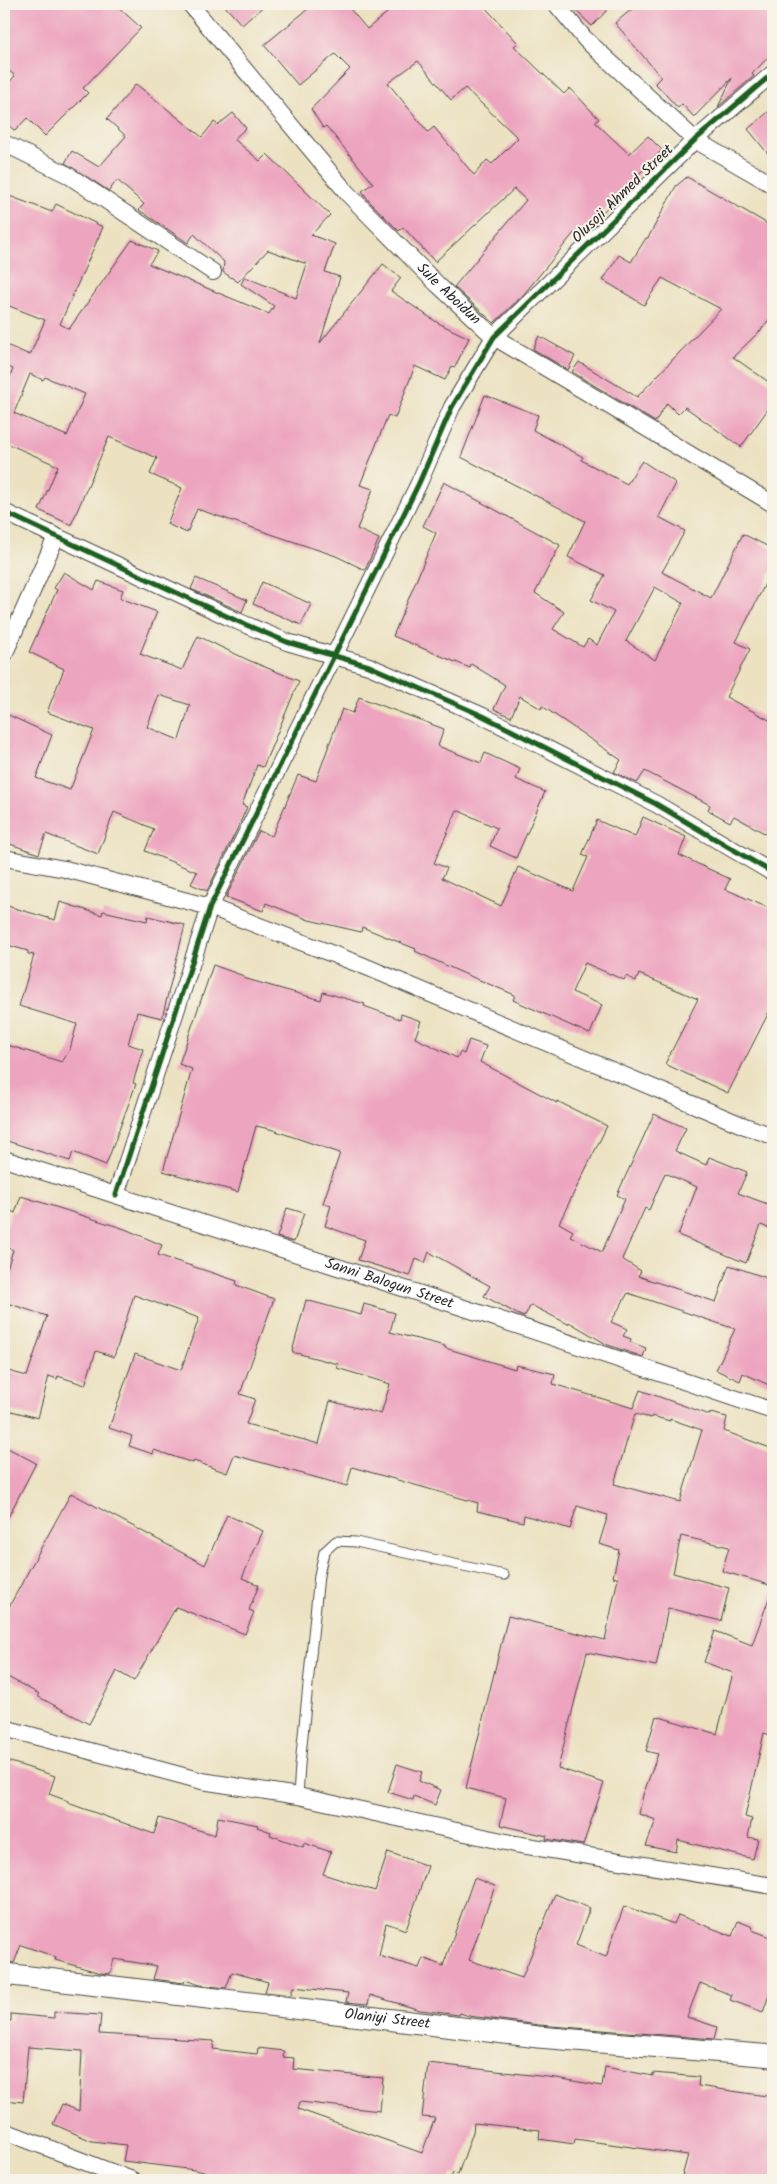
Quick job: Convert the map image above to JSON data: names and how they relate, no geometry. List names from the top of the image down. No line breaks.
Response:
{"streets":{"street":["Olusoji Ahmed Street","Sule Aboidun","Sanni Balogun Street","Olaniyi Street"]},"crossings":[["Olusoji Ahmed Street","Sule Aboidun"],["Olusoji Ahmed Street","Sanni Balogun Street"]]}
